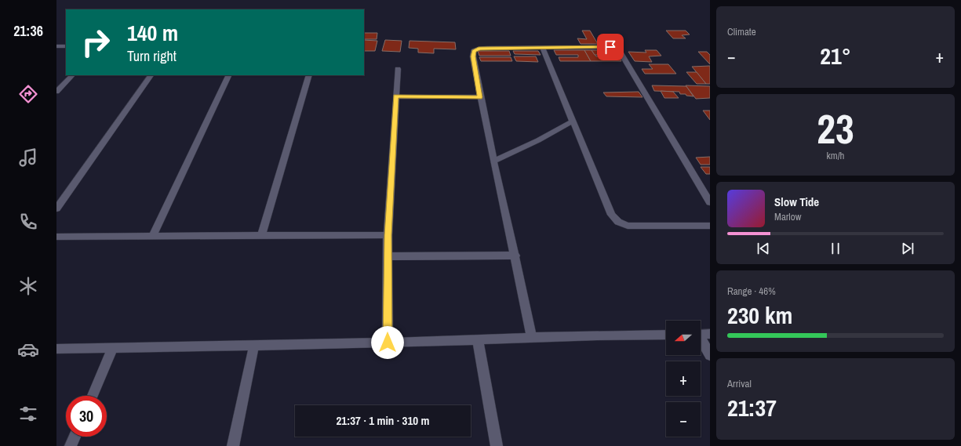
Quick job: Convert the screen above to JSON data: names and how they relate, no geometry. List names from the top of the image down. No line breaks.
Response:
{"north":"left","page":{"tabs":"21:36","tile":["Climate",["23","km/h"],["Range · 46%","230 km"],["Arrival","21:37"]],"turn":["140 m","Turn right"],"heat":["−","21°","+"],"song":["Slow Tide","Marlow"],"map_buttons":["+","−"],"limit":"30","trip":"21:37 · 1 min · 310 m"}}
